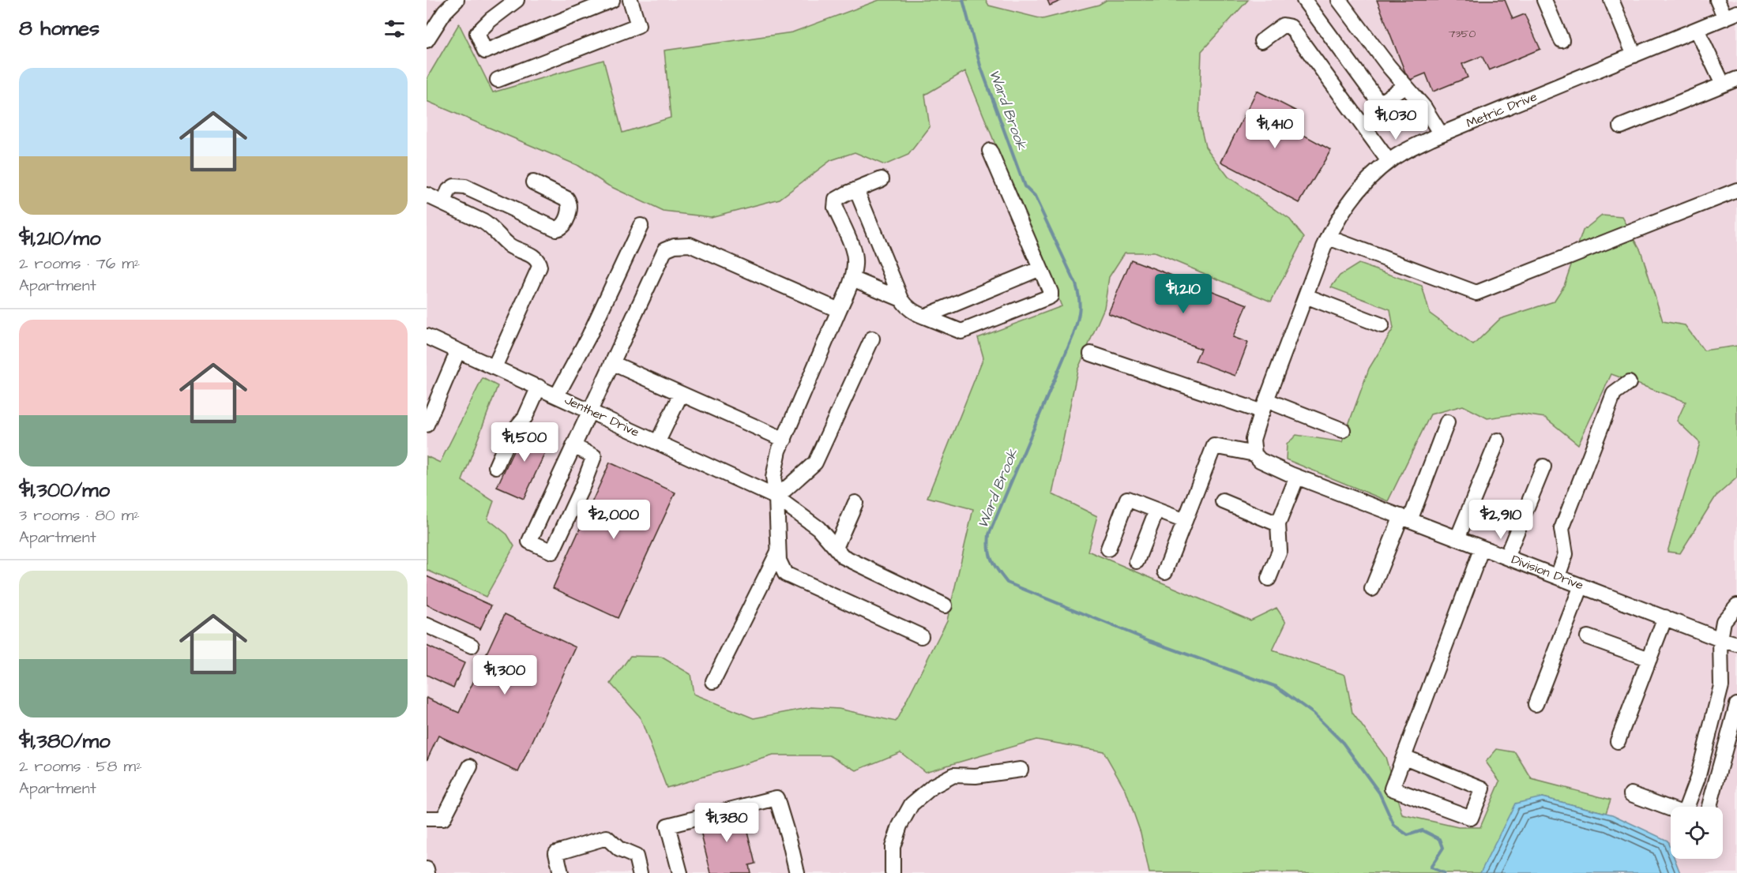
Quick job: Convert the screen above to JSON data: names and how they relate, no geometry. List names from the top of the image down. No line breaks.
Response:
{"streets":{"street":["Metric Drive","Jenther Drive","Division Drive"]},"crossings":[["Metric Drive","Division Drive"]],"water":["Ward Brook"],"house_numbers":["7350"],"page":{"heading":"8 homes","list":[{"name":"$1,210/mo","note":"2 rooms · 76 m² · Apartment"},{"name":"$1,300/mo","note":"3 rooms · 80 m² · Apartment"},{"name":"$1,380/mo","note":"2 rooms · 58 m² · Apartment"}],"price":["$1,030","$1,410","$1,210","$1,500","$2,000","$2,910","$1,300","$1,380"]}}
